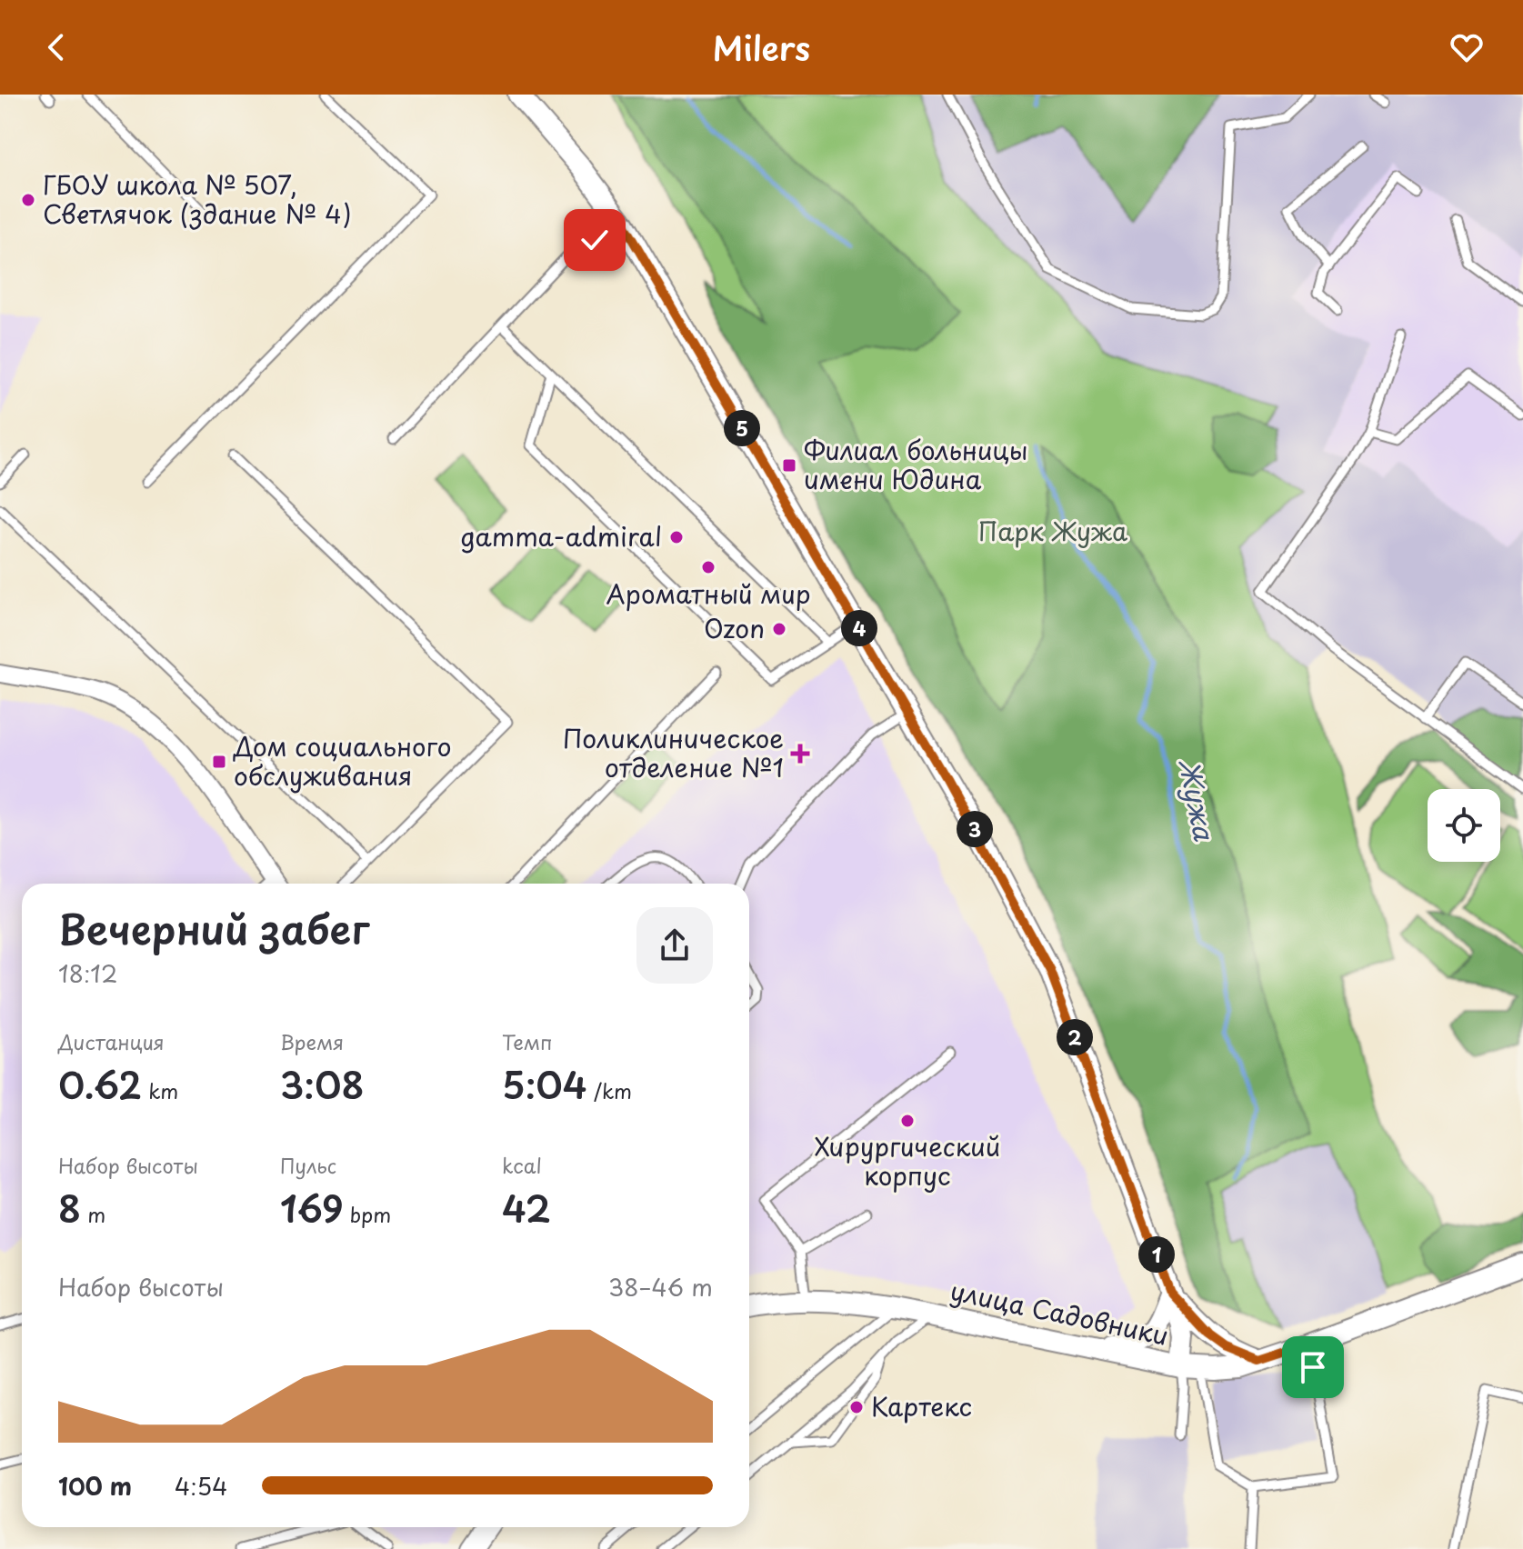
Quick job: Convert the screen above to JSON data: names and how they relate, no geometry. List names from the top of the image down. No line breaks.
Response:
{"streets":{"street":["улица Садовники"]},"water":["Жужа"],"parks":["Парк Жужа"],"places":{"other":["ГБОУ школа № 507, Светлячок (здание № 4)","gamma-admiral","Ароматный мир","Ozon","Хирургический корпус","Картекс"],"transit":["Филиал больницы имени Юдина","Дом социального обслуживания"],"health":["Поликлиническое отделение №1"]},"page":{"header":"Milers","pins":["5","4","3","2","1"],"heading":["Вечерний забег","18:12"],"stats":[["Дистанция","0.62 km"],["Время","3:08"],["Темп","5:04 /km"],["Набор высоты","8 m"],["Пульс","169 bpm"],["kcal","42"]],"chart":["Набор высоты","38–46 m"],"list":[{"name":"100 m","note":"4:54"}]}}
